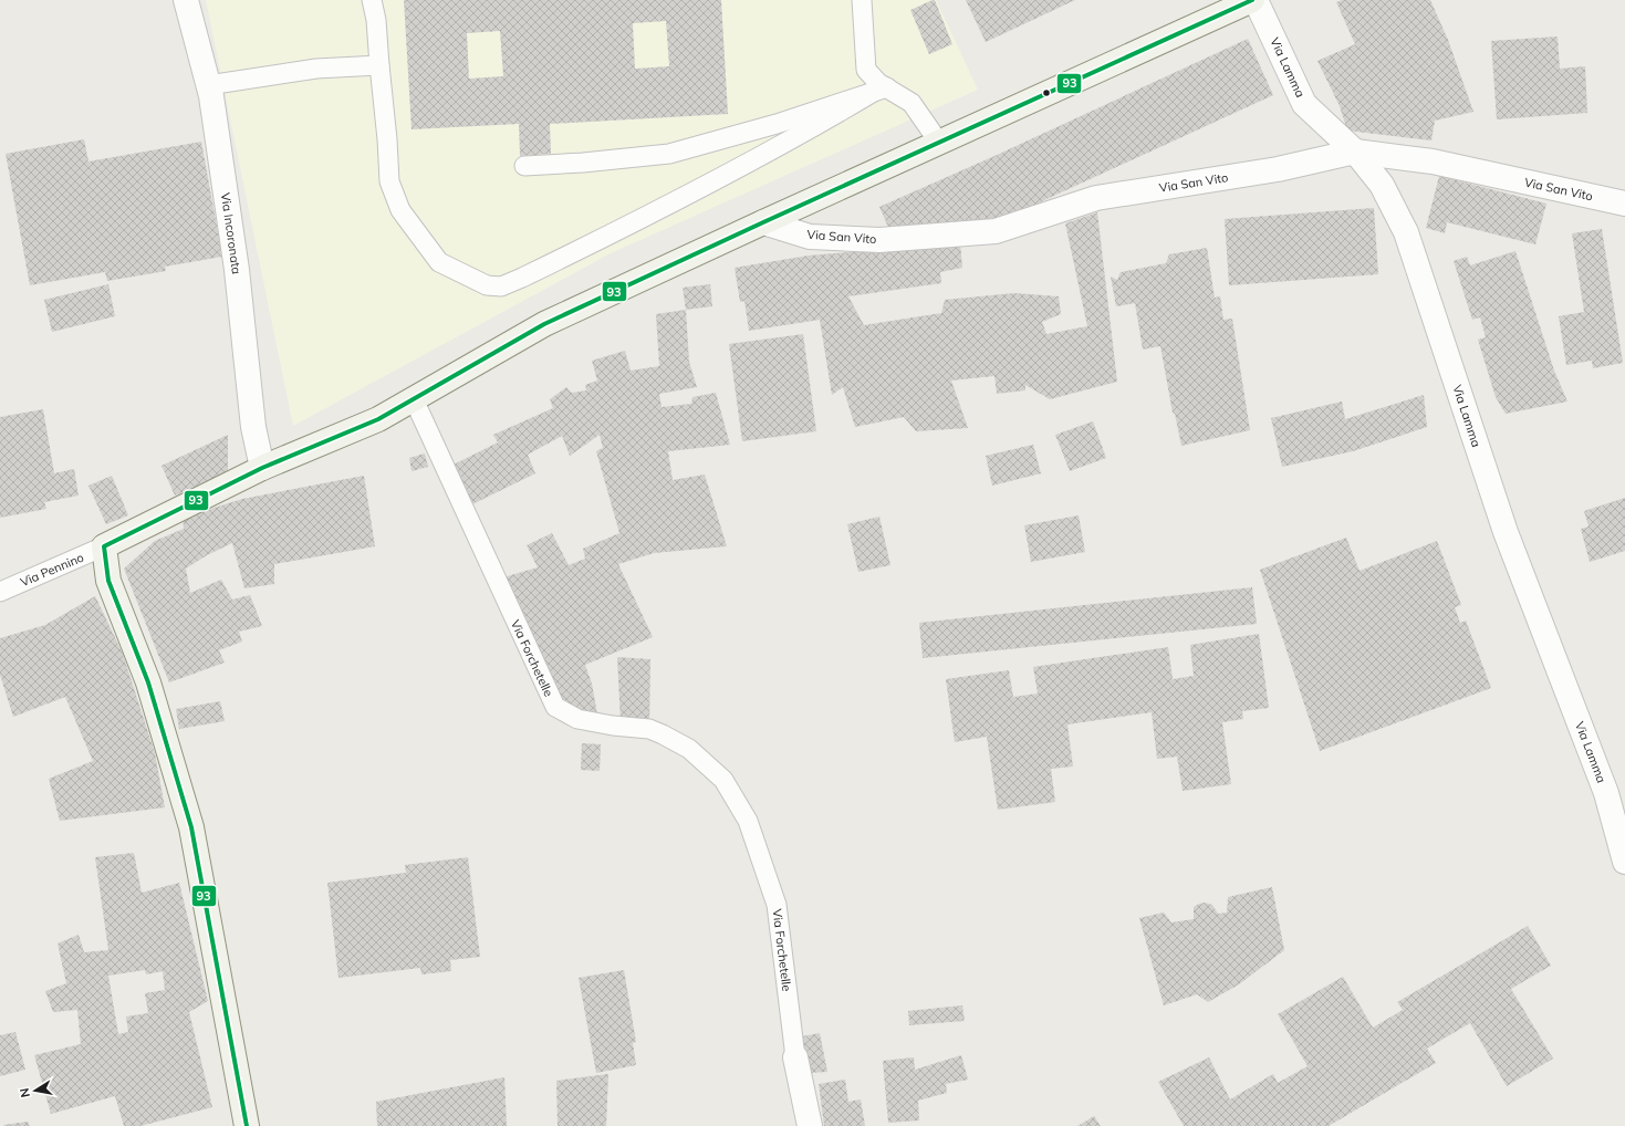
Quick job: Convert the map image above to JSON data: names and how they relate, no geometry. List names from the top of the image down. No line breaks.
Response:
{"streets":{"street":["Via Lamma","Via San Vito","Via Incoronata","Via Forchetelle"],"lane":["Via Pennino"]},"crossings":[["Via Lamma","Via San Vito"]],"lines":["transit line 93"],"north":"left"}
